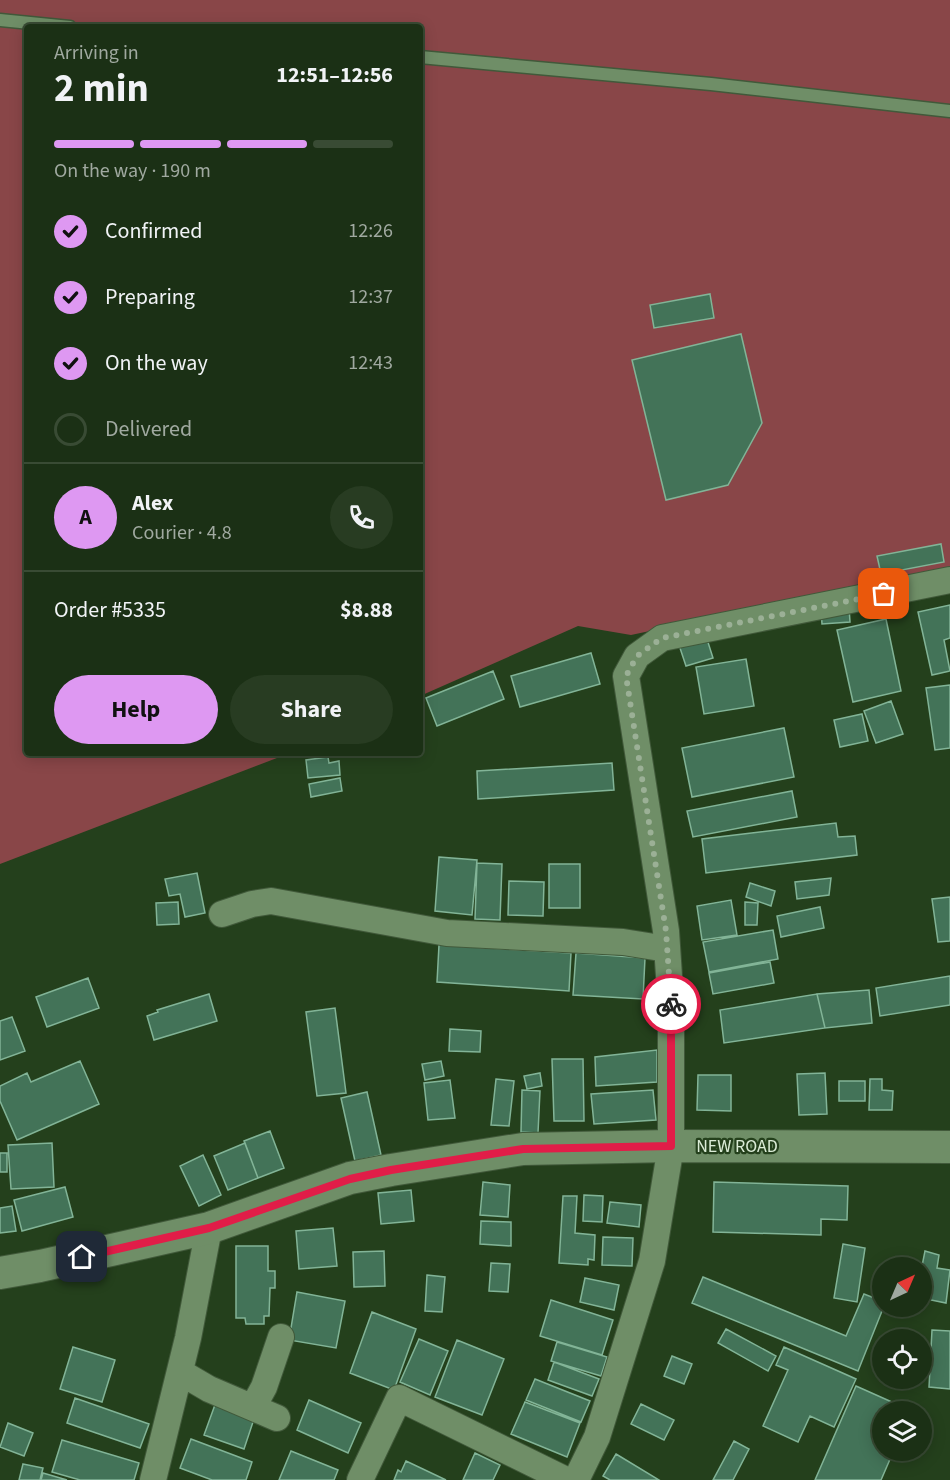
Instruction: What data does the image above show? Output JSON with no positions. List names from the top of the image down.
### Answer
{
  "streets": {
    "street": ["NEW ROAD"]
  },
  "north": "top right",
  "page": {
    "heading": ["2 min", "Arriving in", "12:51–12:56"],
    "panel": [
      "Alex",
      "Courier · 4.8",
      "Order #5335",
      "$8.88"
    ],
    "bar": "On the way · 190 m",
    "list": [
      ["Confirmed", "12:26"],
      ["Preparing", "12:37"],
      ["On the way", "12:43"],
      "Delivered"
    ],
    "round": "A",
    "buttons": ["Help", "Share"]
  }
}
